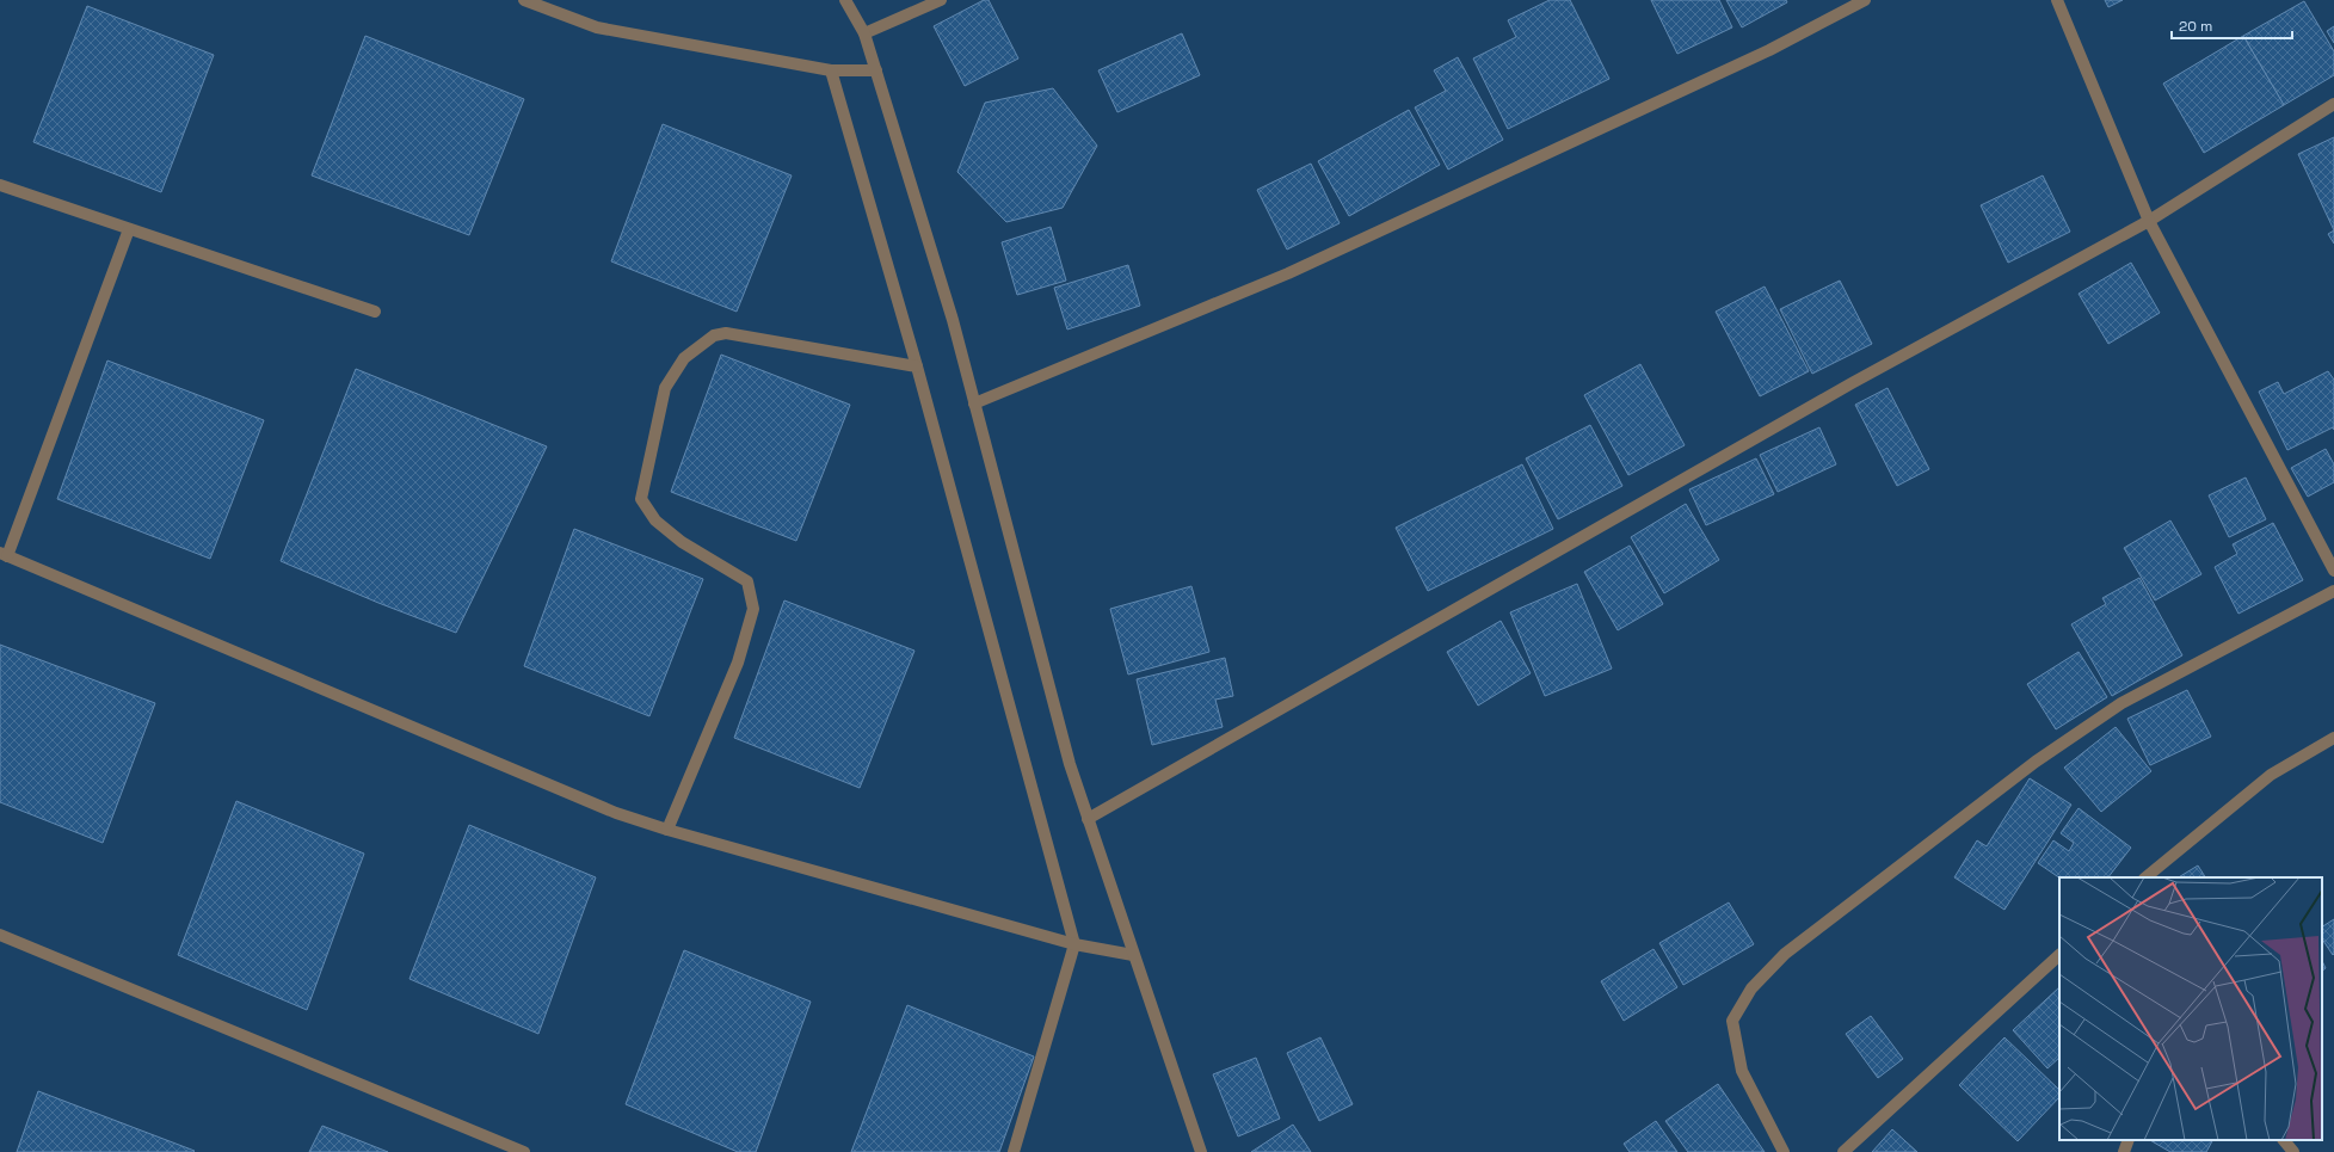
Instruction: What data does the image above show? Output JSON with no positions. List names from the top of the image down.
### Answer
{
  "scale_bar": "20 m"
}
